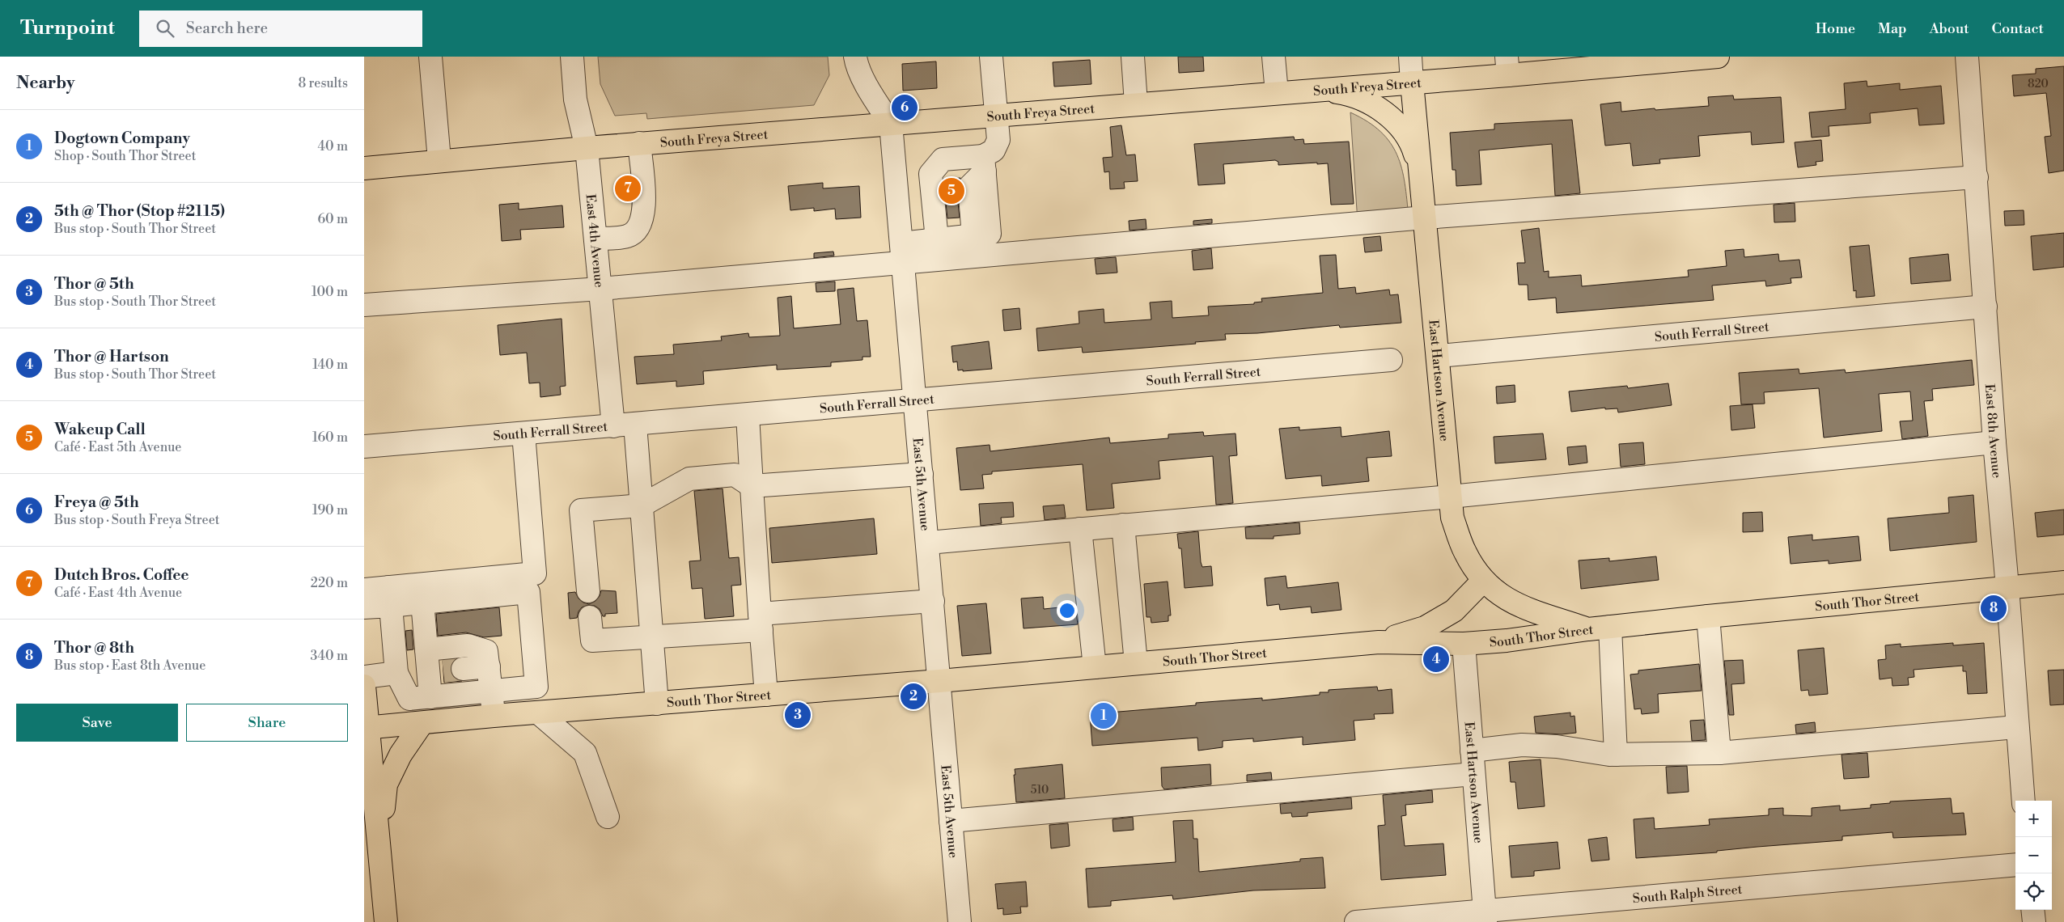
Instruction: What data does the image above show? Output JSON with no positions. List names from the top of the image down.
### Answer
{
  "streets": {
    "main road": ["South Freya Street", "East Hartson Avenue", "South Thor Street"],
    "street": [
      "East 4th Avenue",
      "South Ferrall Street",
      "East 8th Avenue",
      "East 5th Avenue",
      "South Ralph Street"
    ]
  },
  "crossings": [
    ["South Freya Street", "East 4th Avenue"],
    ["South Freya Street", "East Hartson Avenue"],
    ["South Freya Street", "East 5th Avenue"],
    ["East 4th Avenue", "South Ferrall Street"],
    ["South Ferrall Street", "East Hartson Avenue"],
    ["South Ferrall Street", "East 8th Avenue"],
    ["South Ferrall Street", "East 5th Avenue"],
    ["East Hartson Avenue", "South Thor Street"],
    ["East Hartson Avenue", "South Ralph Street"],
    ["East 8th Avenue", "South Thor Street"],
    ["East 5th Avenue", "South Thor Street"]
  ],
  "house_numbers": ["820", "510"],
  "page": {
    "header": "Turnpoint",
    "search": "Search here",
    "nav": [
      "Home",
      "Map",
      "About",
      "Contact"
    ],
    "heading": ["Nearby", "8 results"],
    "pins": [
      "6",
      "7",
      "5",
      "8",
      "4",
      "2",
      "3",
      "1"
    ],
    "list": [
      {
        "mark": "1",
        "name": "Dogtown Company",
        "note": "Shop · South Thor Street",
        "value": "40 m"
      },
      {
        "mark": "2",
        "name": "5th @ Thor (Stop #2115)",
        "note": "Bus stop · South Thor Street",
        "value": "60 m"
      },
      {
        "mark": "3",
        "name": "Thor @ 5th",
        "note": "Bus stop · South Thor Street",
        "value": "100 m"
      },
      {
        "mark": "4",
        "name": "Thor @ Hartson",
        "note": "Bus stop · South Thor Street",
        "value": "140 m"
      },
      {
        "mark": "5",
        "name": "Wakeup Call",
        "note": "Café · East 5th Avenue",
        "value": "160 m"
      },
      {
        "mark": "6",
        "name": "Freya @ 5th",
        "note": "Bus stop · South Freya Street",
        "value": "190 m"
      },
      {
        "mark": "7",
        "name": "Dutch Bros. Coffee",
        "note": "Café · East 4th Avenue",
        "value": "220 m"
      },
      {
        "mark": "8",
        "name": "Thor @ 8th",
        "note": "Bus stop · East 8th Avenue",
        "value": "340 m"
      }
    ],
    "buttons": ["Save", "Share"],
    "map_buttons": ["+", "−"]
  }
}
